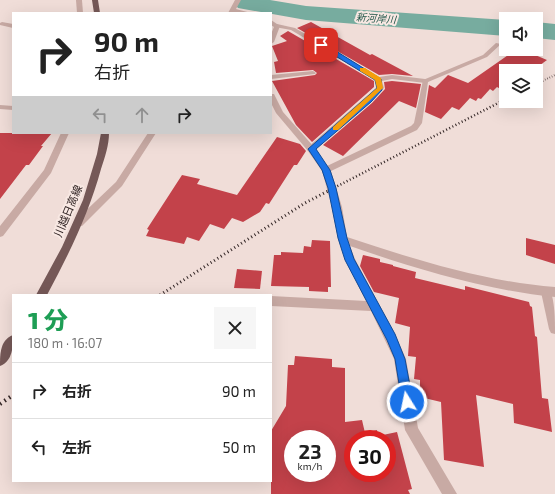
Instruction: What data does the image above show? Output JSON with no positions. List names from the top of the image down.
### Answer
{
  "streets": {
    "main road": ["川越日高線"]
  },
  "water": ["新河岸川"],
  "page": {
    "turn": ["90 m", "右折"],
    "heading": ["1 分", "180 m · 16:07"],
    "list": [
      {
        "name": "右折",
        "value": "90 m"
      },
      {
        "name": "左折",
        "value": "50 m"
      }
    ],
    "speed": "23 km/h",
    "limit": "30"
  }
}
